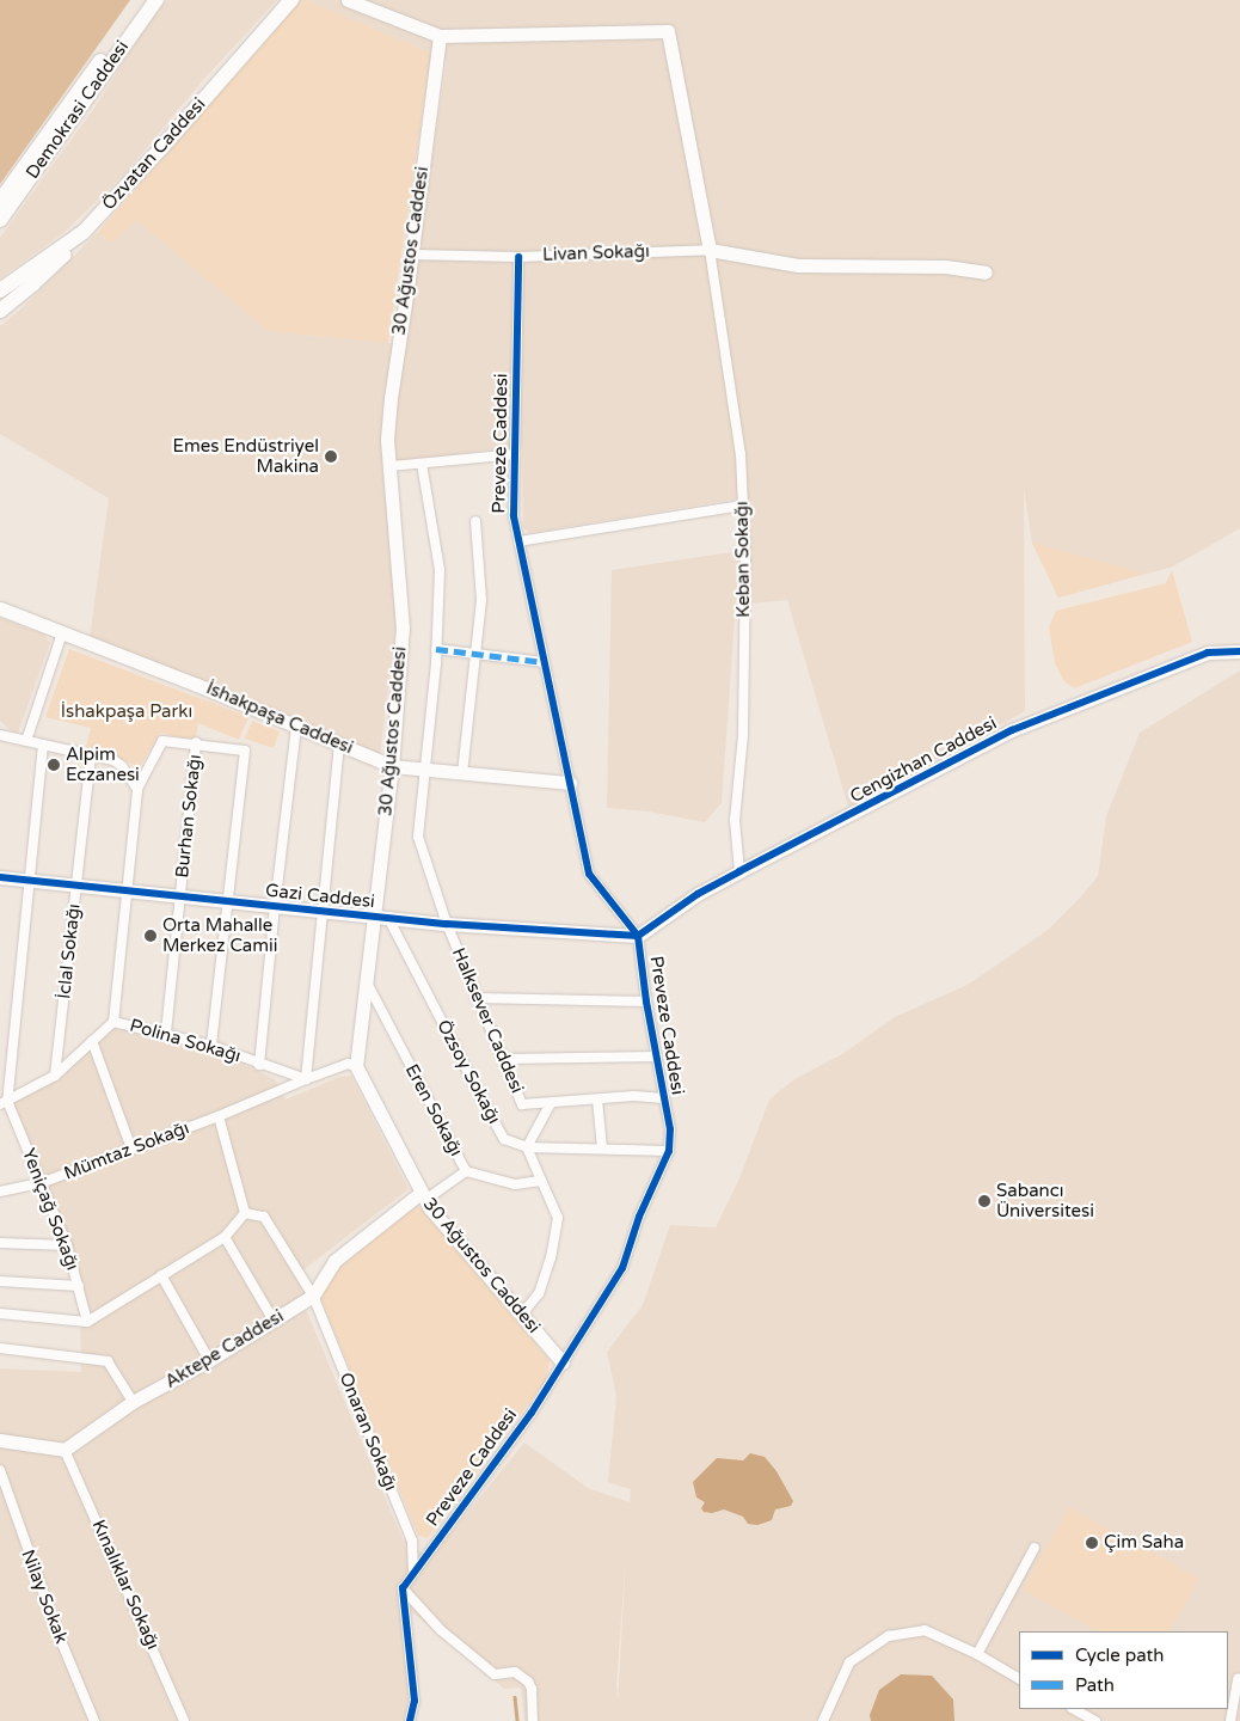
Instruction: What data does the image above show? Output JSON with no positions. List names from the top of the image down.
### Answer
{
  "streets": {
    "main road": ["Demokrasi Caddesi", "Özvatan Caddesi"],
    "street": [
      "30 Ağustos Caddesi",
      "Livan Sokağı",
      "Preveze Caddesi",
      "Keban Sokağı",
      "İshakpaşa Caddesi",
      "Cengizhan Caddesi",
      "Burhan Sokağı",
      "Gazi Caddesi",
      "İclal Sokağı",
      "Halksever Caddesi",
      "Polina Sokağı",
      "Özsoy Sokağı",
      "Eren Sokağı",
      "Mümtaz Sokağı",
      "Yeniçağ Sokağı",
      "Aktepe Caddesi",
      "Onaran Sokağı",
      "Kınalıklar Sokağı",
      "Nilay Sokak"
    ]
  },
  "crossings": [
    ["30 Ağustos Caddesi", "Livan Sokağı"],
    ["30 Ağustos Caddesi", "Preveze Caddesi"],
    ["30 Ağustos Caddesi", "İshakpaşa Caddesi"],
    ["30 Ağustos Caddesi", "Gazi Caddesi"],
    ["30 Ağustos Caddesi", "Eren Sokağı"],
    ["30 Ağustos Caddesi", "Aktepe Caddesi"],
    ["Livan Sokağı", "Preveze Caddesi"],
    ["Livan Sokağı", "Keban Sokağı"],
    ["Preveze Caddesi", "İshakpaşa Caddesi"],
    ["Preveze Caddesi", "Cengizhan Caddesi"],
    ["Preveze Caddesi", "Gazi Caddesi"],
    ["Preveze Caddesi", "Halksever Caddesi"],
    ["Preveze Caddesi", "Onaran Sokağı"],
    ["Keban Sokağı", "Cengizhan Caddesi"],
    ["İshakpaşa Caddesi", "Halksever Caddesi"],
    ["Cengizhan Caddesi", "Gazi Caddesi"],
    ["Burhan Sokağı", "Gazi Caddesi"],
    ["Burhan Sokağı", "Polina Sokağı"],
    ["Gazi Caddesi", "İclal Sokağı"],
    ["Gazi Caddesi", "Halksever Caddesi"],
    ["Gazi Caddesi", "Özsoy Sokağı"],
    ["İclal Sokağı", "Polina Sokağı"],
    ["Polina Sokağı", "Mümtaz Sokağı"],
    ["Polina Sokağı", "Yeniçağ Sokağı"],
    ["Mümtaz Sokağı", "Yeniçağ Sokağı"],
    ["Aktepe Caddesi", "Onaran Sokağı"],
    ["Aktepe Caddesi", "Kınalıklar Sokağı"]
  ],
  "parks": ["İshakpaşa Parkı"],
  "places": [
    "Emes Endüstriyel Makina",
    "Alpim Eczanesi",
    "Orta Mahalle Merkez Camii",
    "Sabancı Üniversitesi",
    "Çim Saha"
  ],
  "legend": ["Cycle path", "Path"]
}
